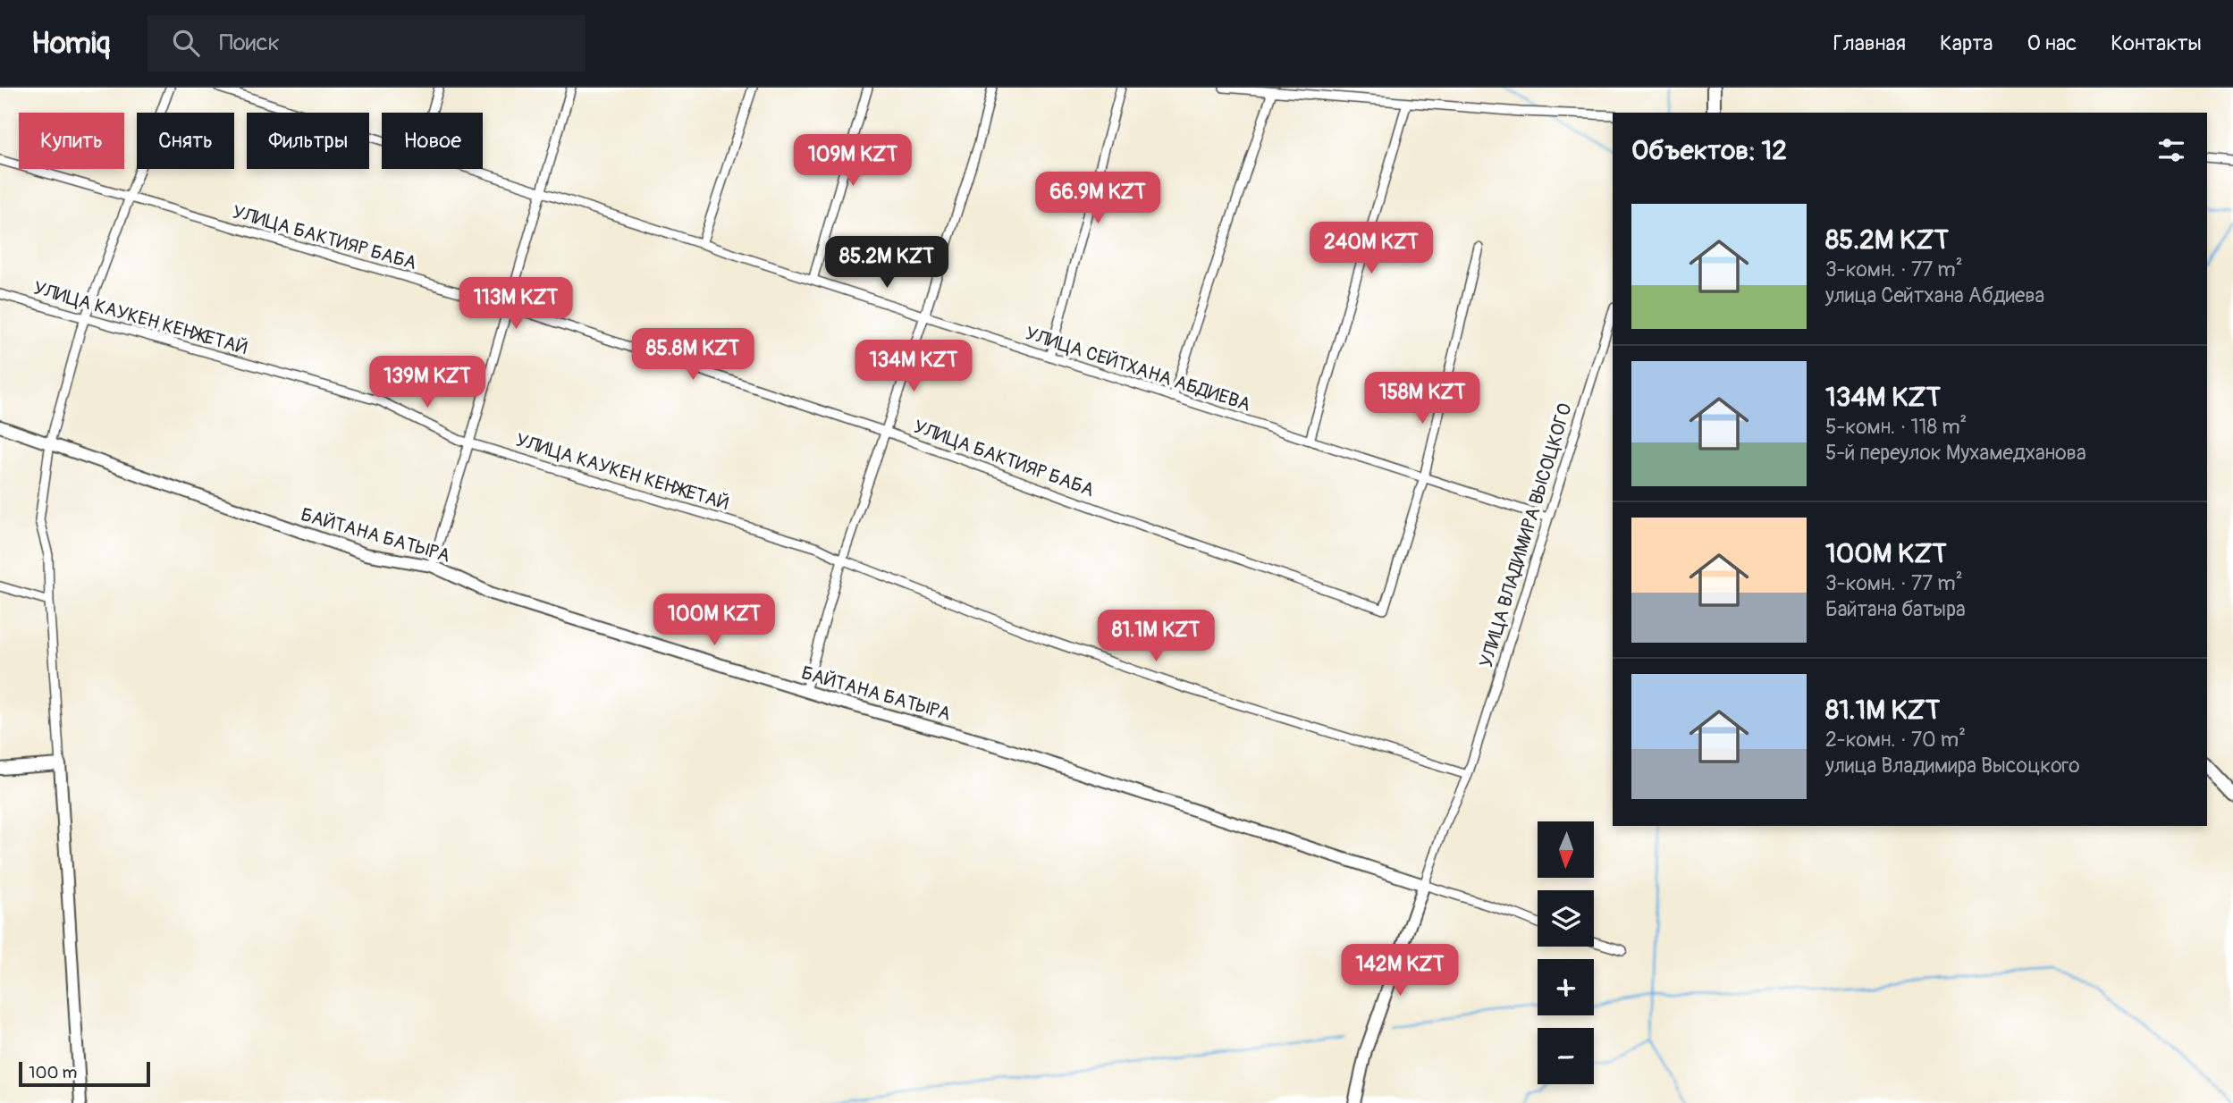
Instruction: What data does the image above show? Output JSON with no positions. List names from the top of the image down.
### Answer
{
  "streets": {
    "street": [
      "УЛИЦА БАКТИЯР БАБА",
      "УЛИЦА КАУКЕН КЕНЖЕТАЙ",
      "УЛИЦА СЕЙТХАНА АБДИЕВА",
      "БАЙТАНА БАТЫРА",
      "УЛИЦА ВЛАДИМИРА ВЫСОЦКОГО"
    ]
  },
  "crossings": [
    ["УЛИЦА БАКТИЯР БАБА", "УЛИЦА СЕЙТХАНА АБДИЕВА"],
    ["УЛИЦА СЕЙТХАНА АБДИЕВА", "УЛИЦА ВЛАДИМИРА ВЫСОЦКОГО"],
    ["БАЙТАНА БАТЫРА", "УЛИЦА ВЛАДИМИРА ВЫСОЦКОГО"]
  ],
  "scale_bar": "100 m",
  "north": "bottom",
  "page": {
    "header": "Homiq",
    "search": "Поиск",
    "nav": [
      "Главная",
      "Карта",
      "О нас",
      "Контакты"
    ],
    "chip": [
      "Купить",
      "Снять",
      "Фильтры",
      "Новое"
    ],
    "heading": "Объектов: 12",
    "price": [
      "109M KZT",
      "66.9M KZT",
      "240M KZT",
      "85.2M KZT",
      "113M KZT",
      "85.8M KZT",
      "134M KZT",
      "139M KZT",
      "158M KZT",
      "100M KZT",
      "81.1M KZT",
      "142M KZT"
    ],
    "list": [
      {
        "name": "85.2M KZT",
        "note": "3-комн. · 77 m² · улица Сейтхана Абдиева"
      },
      {
        "name": "134M KZT",
        "note": "5-комн. · 118 m² · 5-й переулок Мухамедханова"
      },
      {
        "name": "100M KZT",
        "note": "3-комн. · 77 m² · Байтана батыра"
      },
      {
        "name": "81.1M KZT",
        "note": "2-комн. · 70 m² · улица Владимира Высоцкого"
      }
    ],
    "map_buttons": ["+", "−"],
    "scale": "100 m"
  }
}
